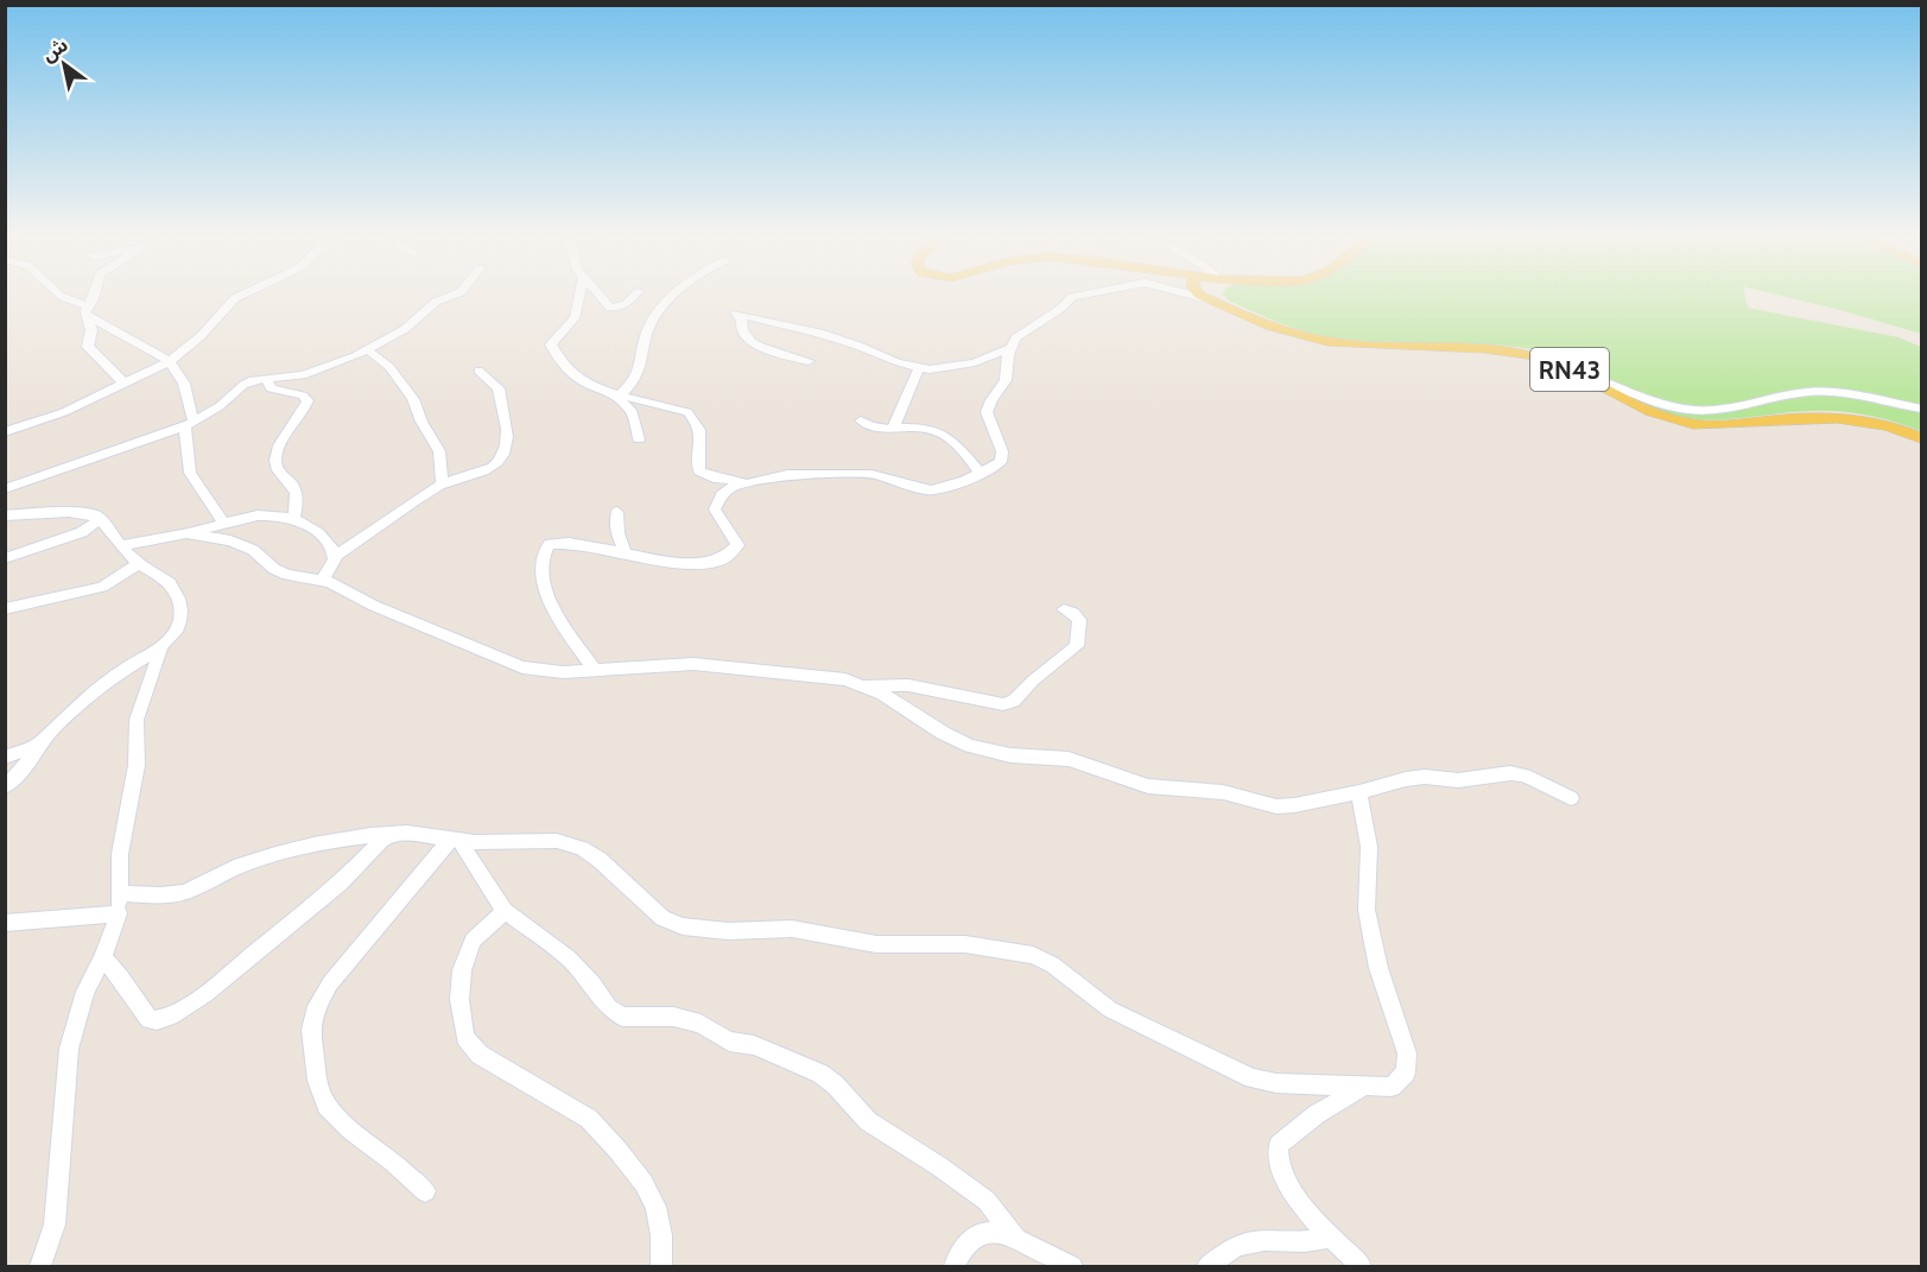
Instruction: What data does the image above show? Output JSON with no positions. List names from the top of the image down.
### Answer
{
  "streets": {
    "main road": ["RN43"]
  },
  "north": "top left"
}
